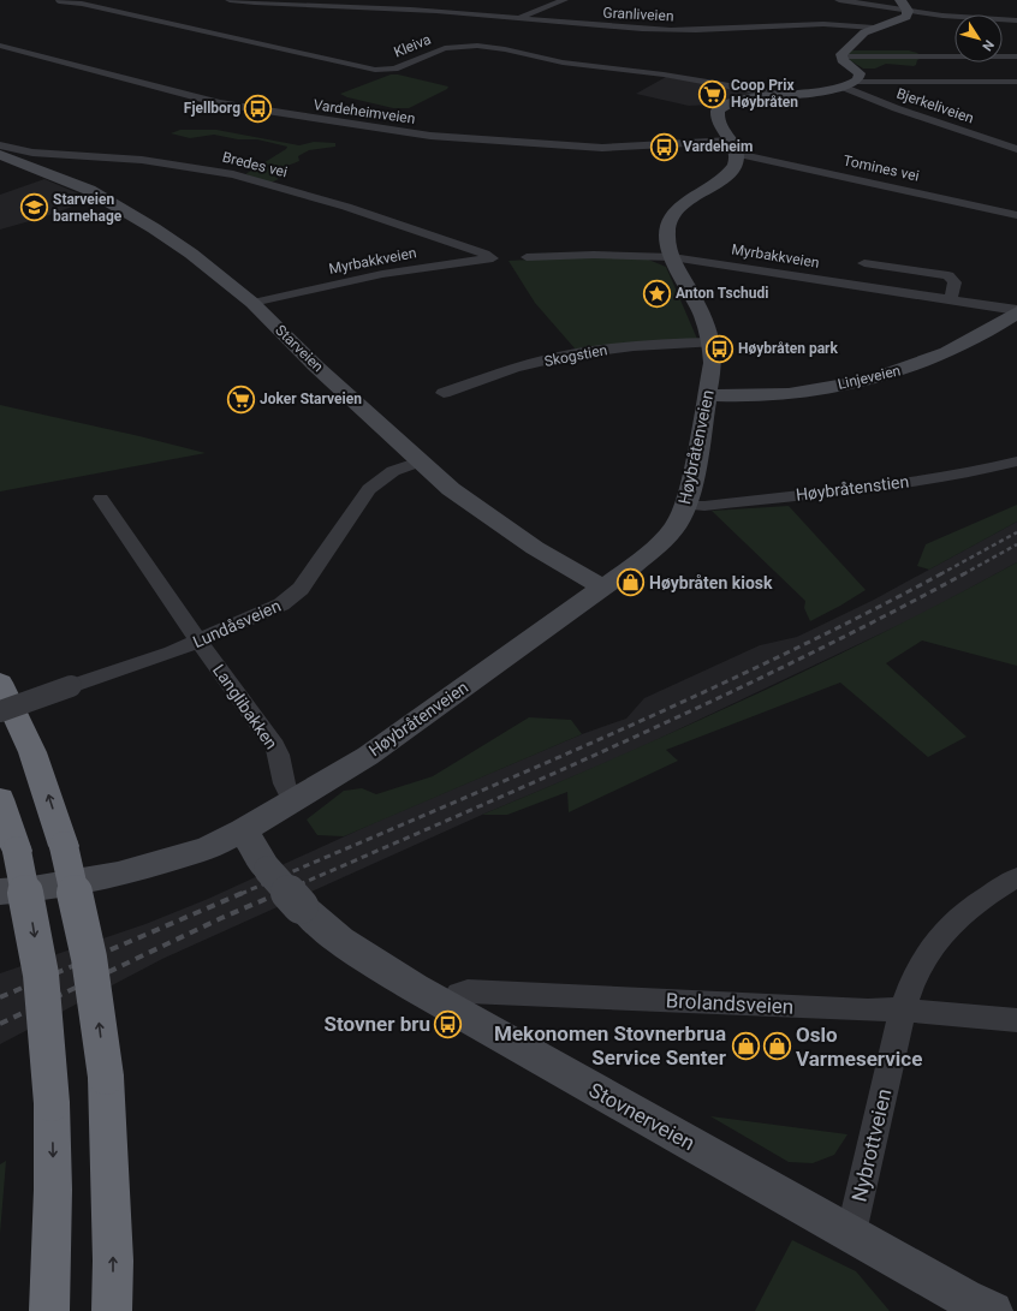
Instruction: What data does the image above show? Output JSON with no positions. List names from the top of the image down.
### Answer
{
  "streets": {
    "street": [
      "Granliveien",
      "Kleiva",
      "Bjerkeliveien",
      "Vardeheimveien",
      "Bredes vei",
      "Tomines vei",
      "Myrbakkveien",
      "Starveien",
      "Skogstien",
      "Linjeveien",
      "Høybråtenveien",
      "Høybråtenstien",
      "Lundåsveien",
      "Langlibakken",
      "Brolandsveien",
      "Stovnerveien",
      "Nybrottveien"
    ]
  },
  "crossings": [
    ["Vardeheimveien", "Tomines vei"],
    ["Vardeheimveien", "Høybråtenveien"],
    ["Bredes vei", "Myrbakkveien"],
    ["Tomines vei", "Høybråtenveien"],
    ["Myrbakkveien", "Starveien"],
    ["Myrbakkveien", "Linjeveien"],
    ["Myrbakkveien", "Høybråtenveien"],
    ["Starveien", "Høybråtenveien"],
    ["Starveien", "Lundåsveien"],
    ["Skogstien", "Høybråtenveien"],
    ["Linjeveien", "Høybråtenveien"],
    ["Høybråtenveien", "Høybråtenstien"],
    ["Høybråtenveien", "Langlibakken"],
    ["Høybråtenveien", "Stovnerveien"],
    ["Lundåsveien", "Langlibakken"],
    ["Brolandsveien", "Stovnerveien"],
    ["Brolandsveien", "Nybrottveien"],
    ["Stovnerveien", "Nybrottveien"]
  ],
  "places": {
    "supermarket": ["Coop Prix Høybråten", "Joker Starveien"],
    "bus stop": [
      "Fjellborg",
      "Vardeheim",
      "Høybråten park",
      "Stovner bru"
    ],
    "school or university": ["Starveien barnehage"],
    "place": ["Anton Tschudi"],
    "shop": ["Høybråten kiosk", "Mekonomen Stovnerbrua Service Senter", "Oslo Varmeservice"]
  },
  "north": "bottom right"
}
